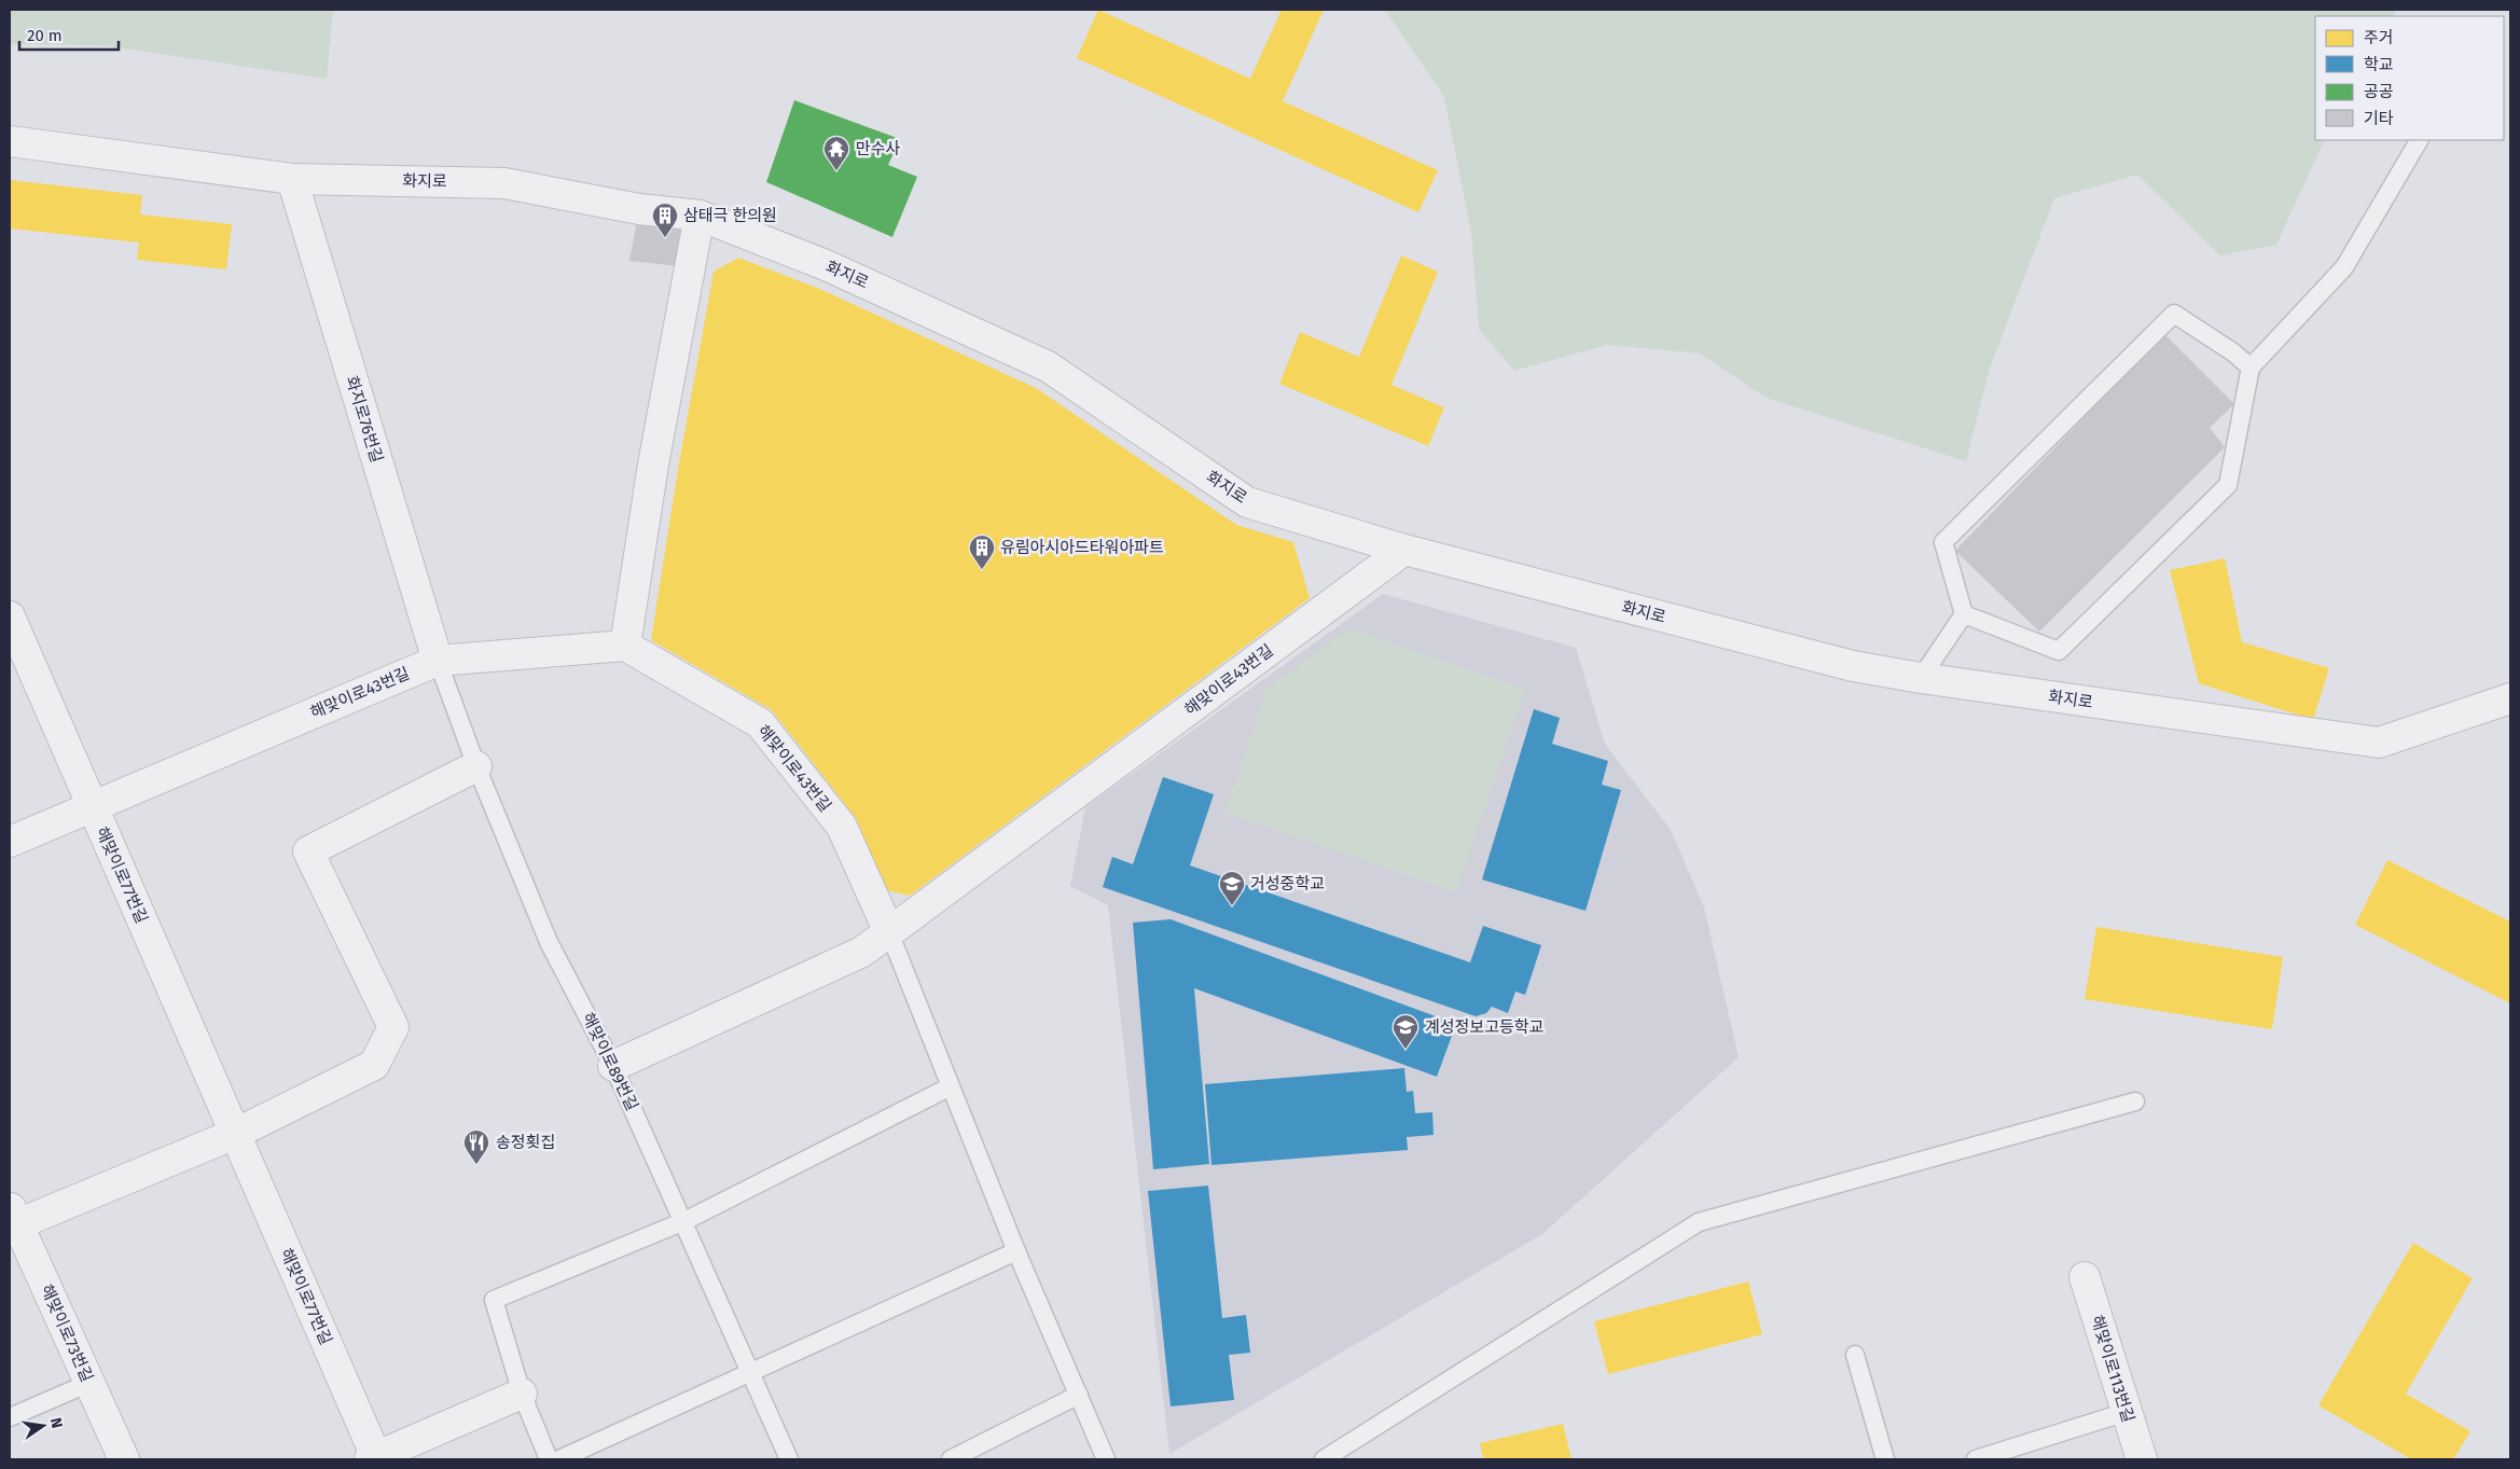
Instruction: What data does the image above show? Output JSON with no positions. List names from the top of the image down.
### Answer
{
  "streets": {
    "street": [
      "화지로",
      "화지로76번길",
      "해맞이로43번길",
      "해맞이로77번길",
      "해맞이로73번길",
      "해맞이로113번길"
    ],
    "lane": ["해맞이로89번길"]
  },
  "crossings": [
    ["화지로", "화지로76번길"],
    ["화지로", "해맞이로43번길"],
    ["화지로76번길", "해맞이로43번길"],
    ["화지로76번길", "해맞이로89번길"],
    ["해맞이로43번길", "해맞이로77번길"],
    ["해맞이로43번길", "해맞이로89번길"]
  ],
  "places": {
    "temple": ["만수사"],
    "building": ["삼태극 한의원", "유림아시아드타워아파트"],
    "school or university": ["거성중학교", "계성정보고등학교"],
    "restaurant": ["송정횟집"]
  },
  "legend": [
    "주거",
    "학교",
    "공공",
    "기타"
  ],
  "scale_bar": "20 m",
  "north": "right"
}
